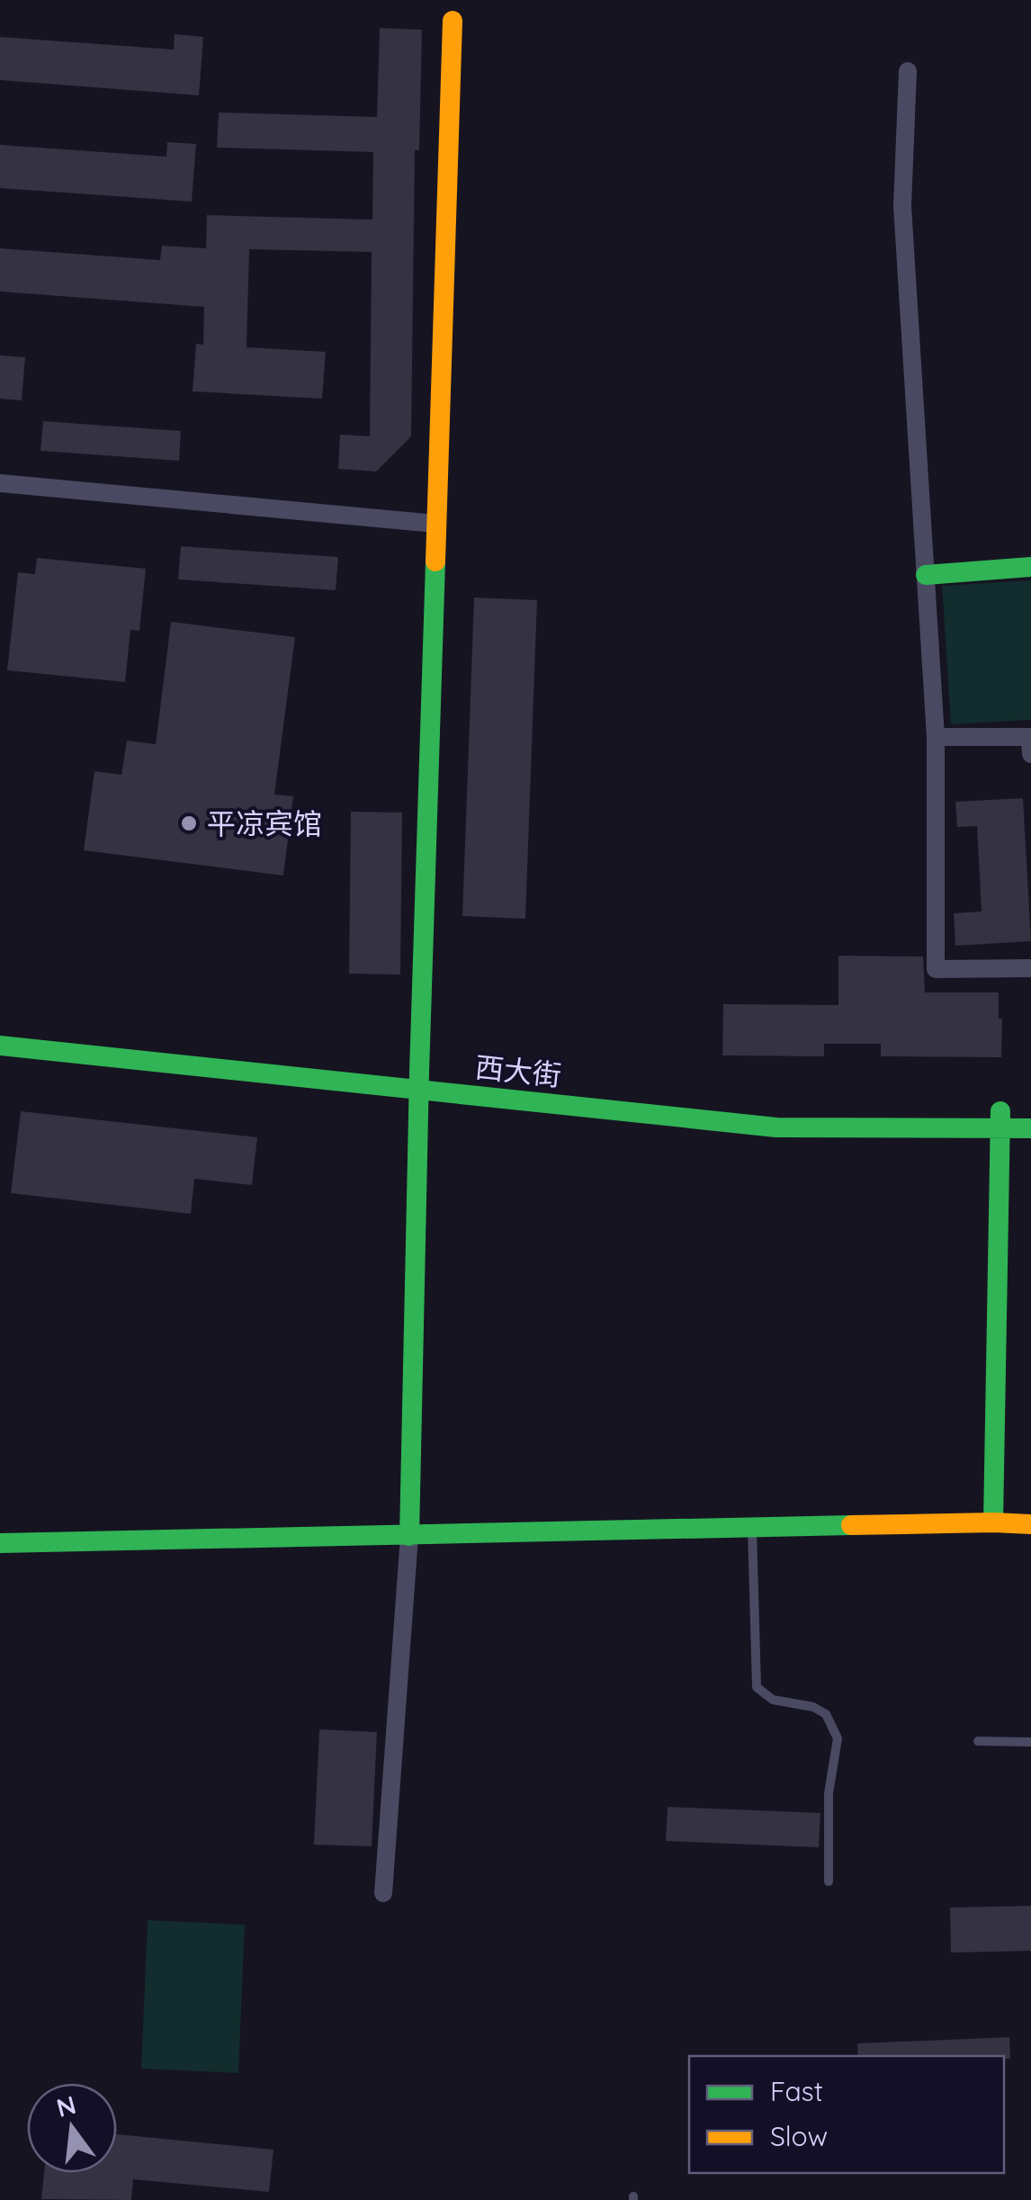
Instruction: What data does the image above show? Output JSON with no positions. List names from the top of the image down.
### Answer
{
  "streets": {
    "street": ["西大街"]
  },
  "places": ["平凉宾馆"],
  "legend": ["Fast", "Slow"],
  "north": "top"
}
